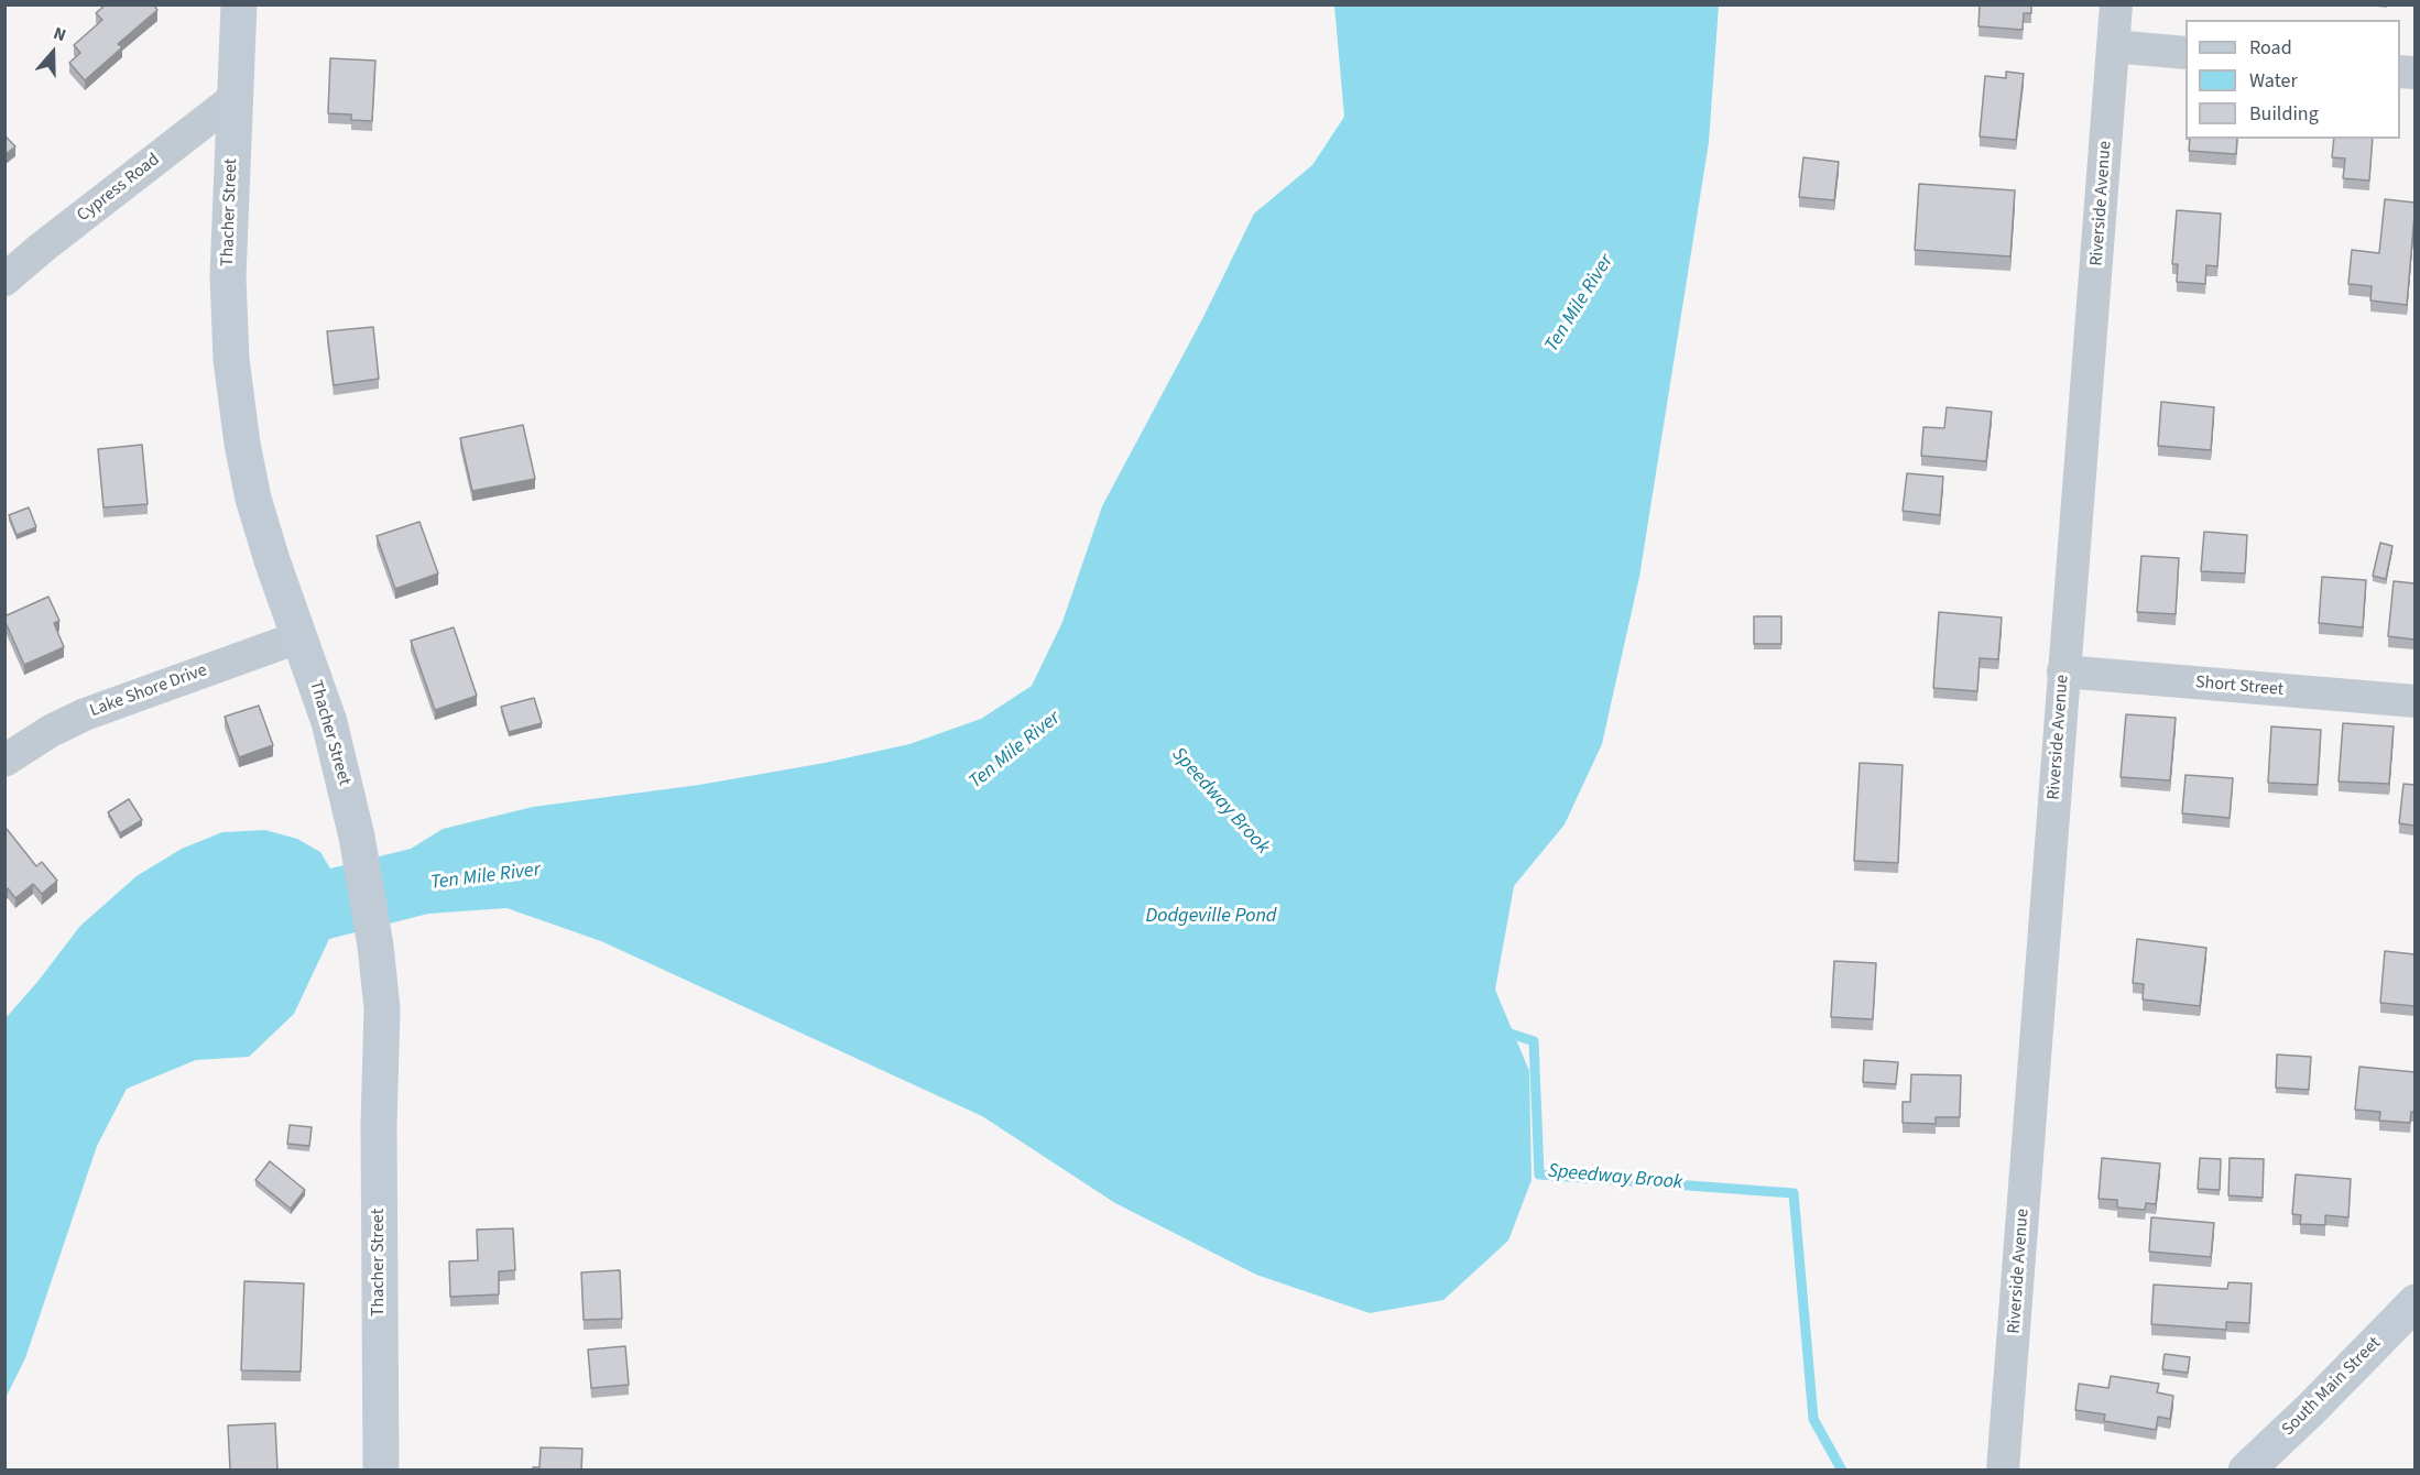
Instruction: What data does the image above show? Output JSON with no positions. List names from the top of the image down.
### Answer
{
  "streets": {
    "main road": ["Thacher Street", "South Main Street"],
    "street": [
      "Cypress Road",
      "Riverside Avenue",
      "Short Street",
      "Lake Shore Drive"
    ]
  },
  "crossings": [
    ["Cypress Road", "Thacher Street"],
    ["Riverside Avenue", "Short Street"],
    ["Thacher Street", "Lake Shore Drive"]
  ],
  "water": ["Ten Mile River", "Speedway Brook", "Dodgeville Pond"],
  "legend": ["Road", "Water", "Building"],
  "north": "top"
}
